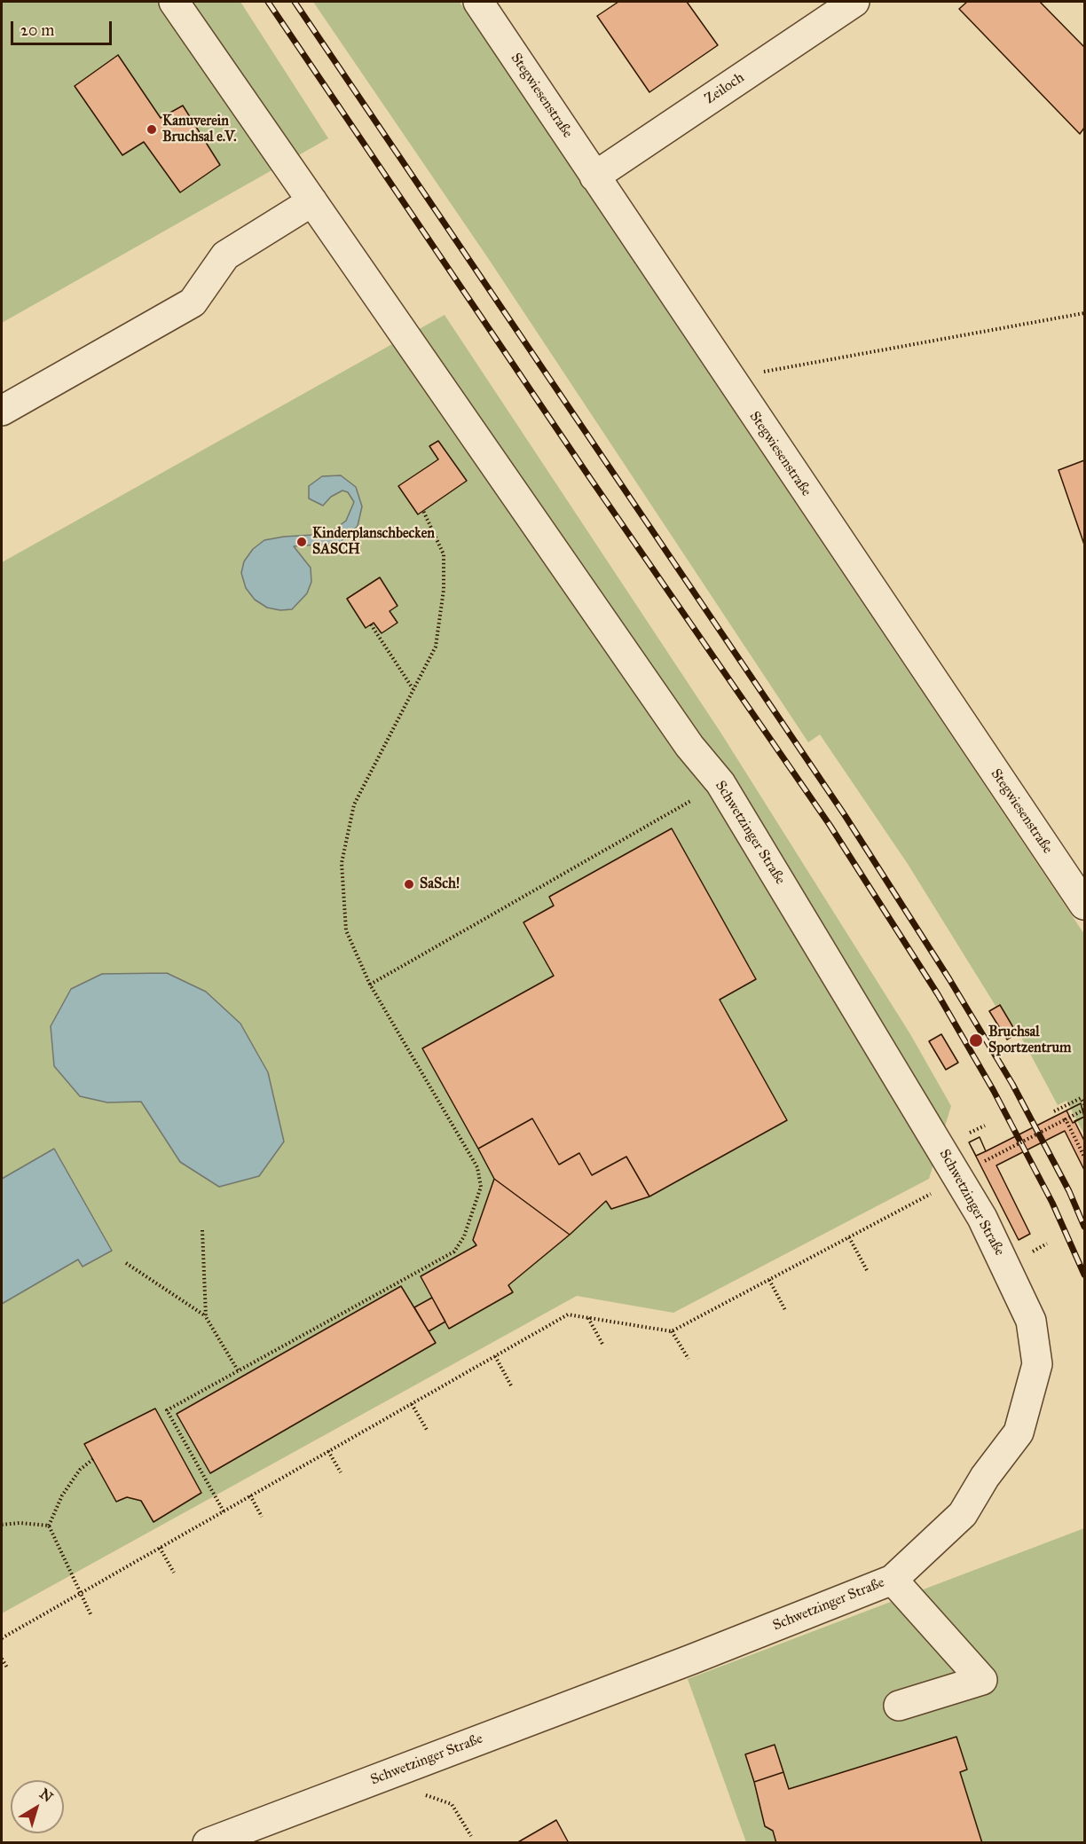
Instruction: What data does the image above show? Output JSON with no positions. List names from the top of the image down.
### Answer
{
  "streets": {
    "street": ["Zeiloch", "Stegwiesenstraße", "Schwetzinger Straße"]
  },
  "crossings": [
    ["Zeiloch", "Stegwiesenstraße"]
  ],
  "places": [
    "Kanuverein Bruchsal e.V.",
    "Kinderplanschbecken SASCH",
    "SaSch!",
    "Bruchsal Sportzentrum"
  ],
  "scale_bar": "20 m",
  "north": "top right"
}
